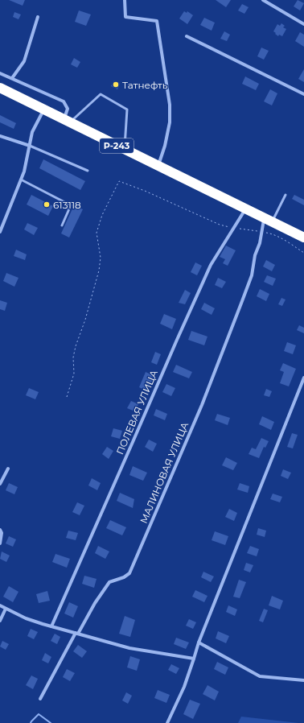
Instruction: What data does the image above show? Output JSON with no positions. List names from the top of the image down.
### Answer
{
  "streets": {
    "highway": ["Р-243"],
    "street": ["ПОЛЕВАЯ УЛИЦА", "МАЛИНОВАЯ УЛИЦА"]
  },
  "crossings": [
    ["Р-243", "ПОЛЕВАЯ УЛИЦА"],
    ["Р-243", "МАЛИНОВАЯ УЛИЦА"]
  ],
  "places": ["Татнефть", "613118"]
}
